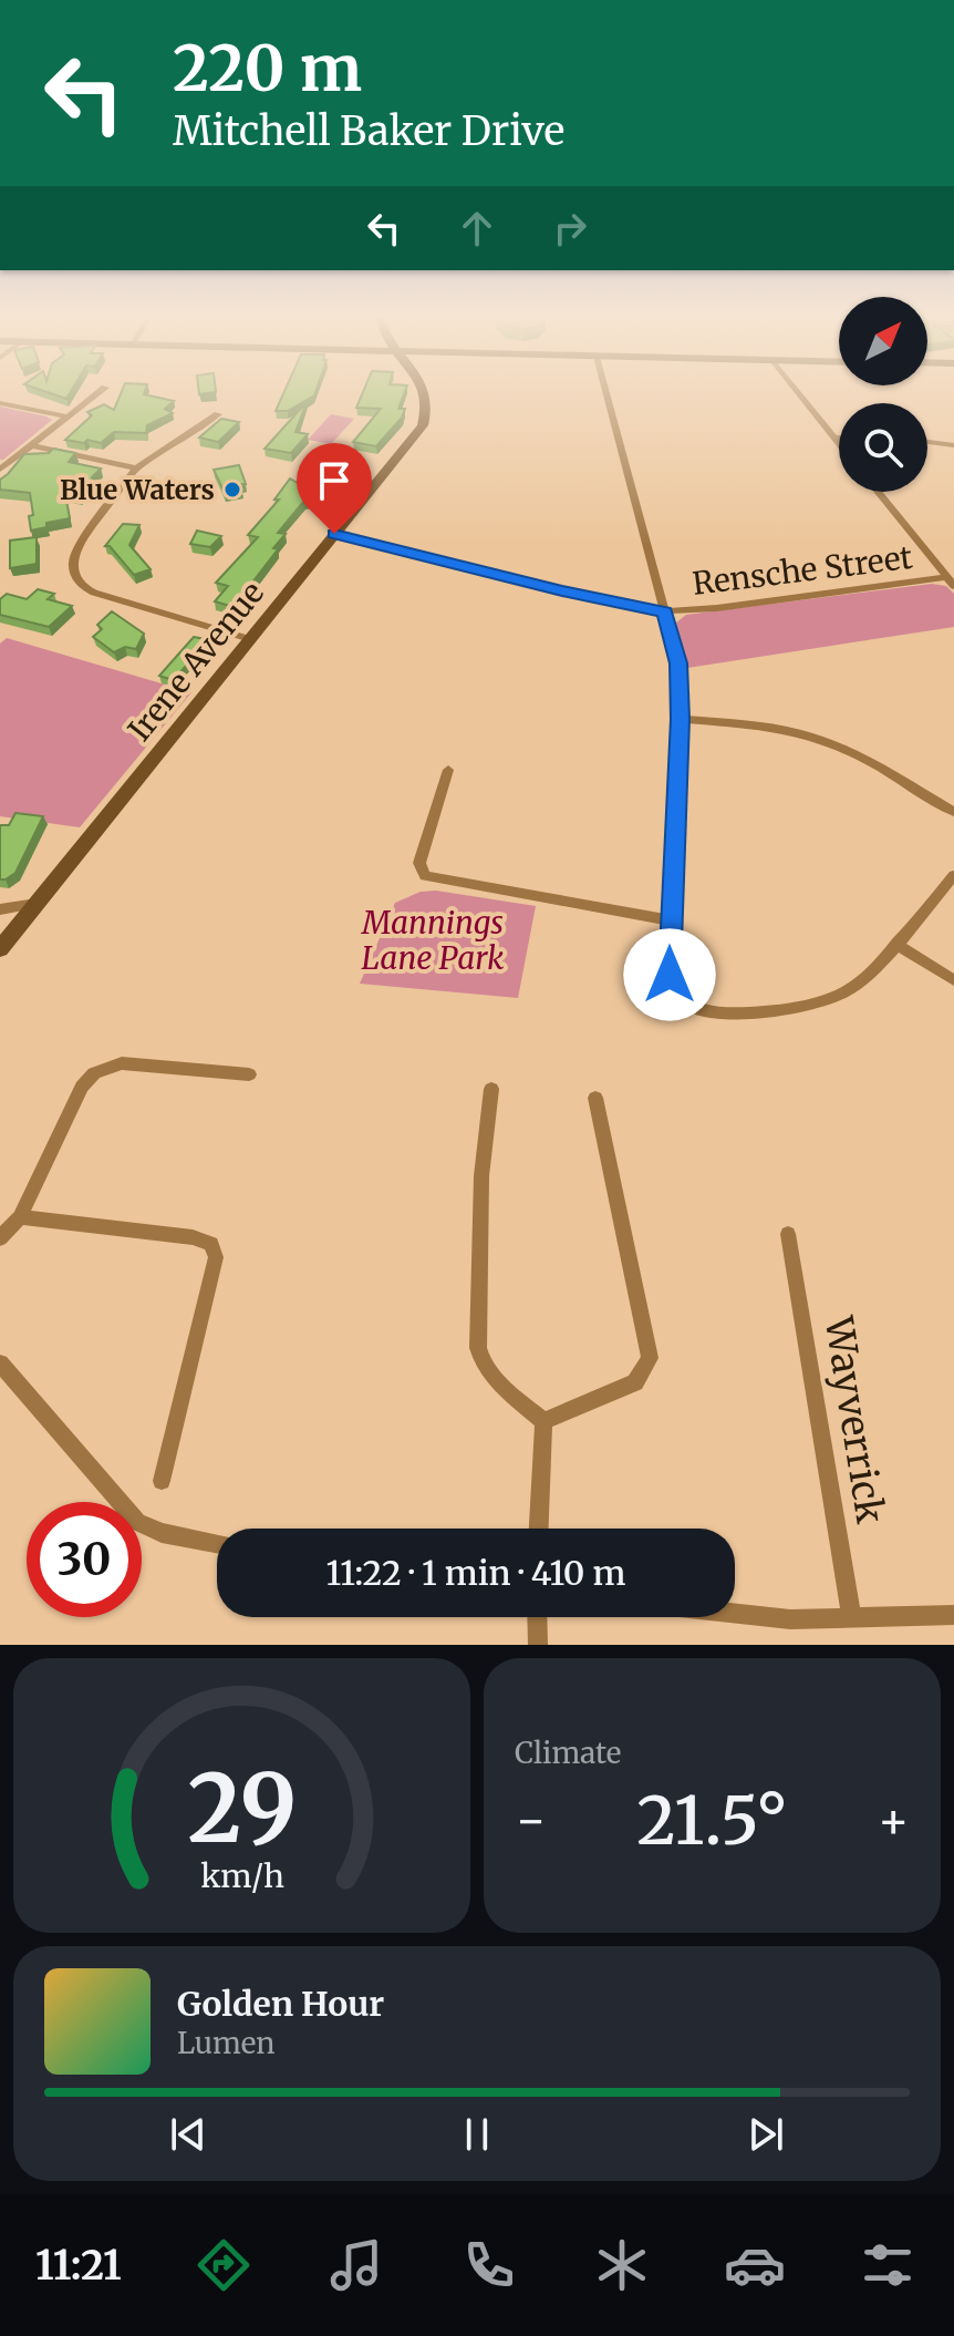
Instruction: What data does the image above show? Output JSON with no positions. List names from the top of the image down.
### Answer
{
  "streets": {
    "street": ["Rensche Street", "Irene Avenue", "Wayverrick"]
  },
  "crossings": [
    ["Rensche Street", "Irene Avenue"]
  ],
  "parks": ["Mannings Lane Park"],
  "places": ["Blue Waters"],
  "north": "top right",
  "page": {
    "turn": ["220 m", "Mitchell Baker Drive"],
    "limit": "30",
    "trip": "11:22 · 1 min · 410 m",
    "tile": "Climate",
    "heat": ["−", "21.5°", "+"],
    "song": ["Golden Hour", "Lumen"],
    "tabs": "11:21",
    "gauge": ["29", "km/h"]
  }
}
